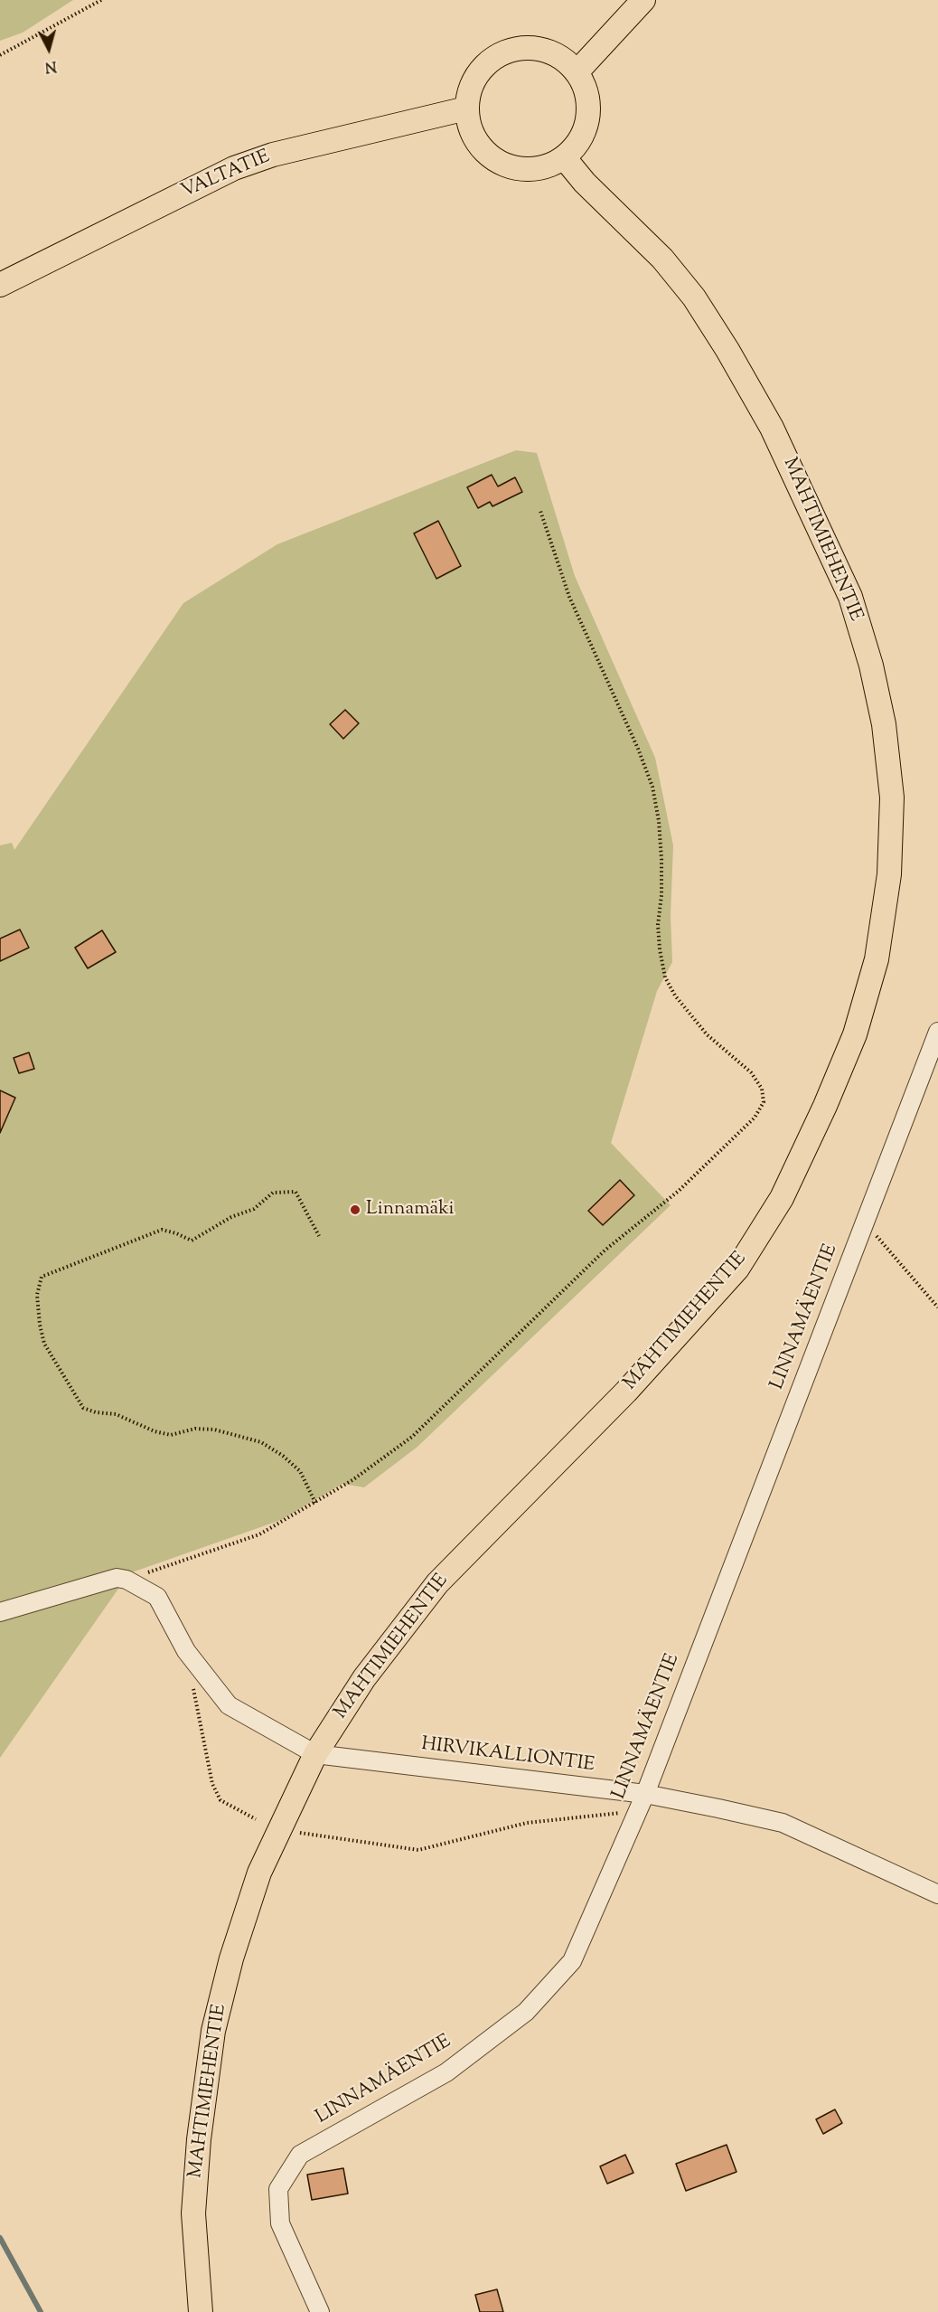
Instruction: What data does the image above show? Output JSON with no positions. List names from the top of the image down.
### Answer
{
  "streets": {
    "main road": ["VALTATIE", "MAHTIMIEHENTIE"],
    "street": ["LINNAMÄENTIE", "HIRVIKALLIONTIE"]
  },
  "crossings": [
    ["VALTATIE", "MAHTIMIEHENTIE"],
    ["MAHTIMIEHENTIE", "HIRVIKALLIONTIE"],
    ["LINNAMÄENTIE", "HIRVIKALLIONTIE"]
  ],
  "places": ["Linnamäki"],
  "north": "bottom"
}
